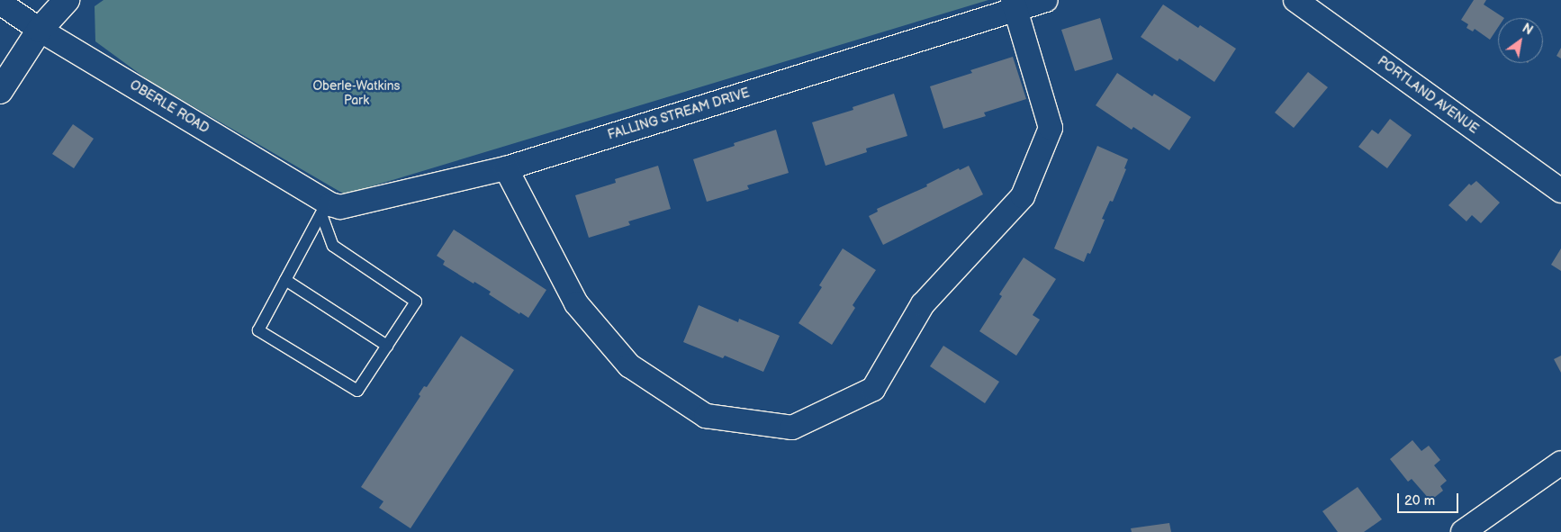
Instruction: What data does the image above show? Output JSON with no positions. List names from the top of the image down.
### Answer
{
  "streets": {
    "street": ["PORTLAND AVENUE", "OBERLE ROAD", "FALLING STREAM DRIVE"]
  },
  "crossings": [
    ["OBERLE ROAD", "FALLING STREAM DRIVE"]
  ],
  "parks": ["Oberle-Watkins Park"],
  "scale_bar": "20 m",
  "north": "top right"
}
